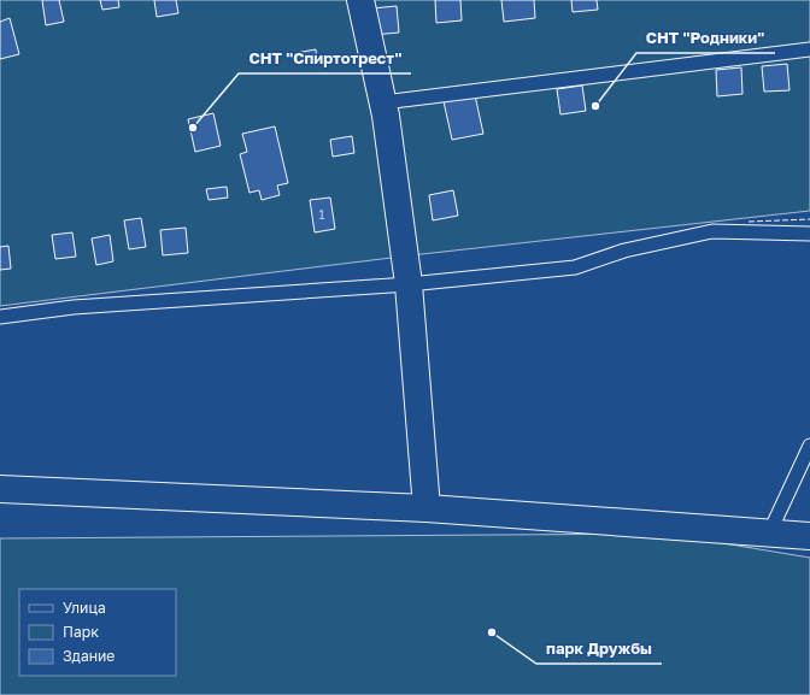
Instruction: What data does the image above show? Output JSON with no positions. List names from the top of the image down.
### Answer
{
  "places": ["СНТ \"Родники\"", "СНТ \"Спиртотрест\"", "парк Дружбы"],
  "house_numbers": ["1"],
  "legend": ["Улица", "Парк", "Здание"]
}
